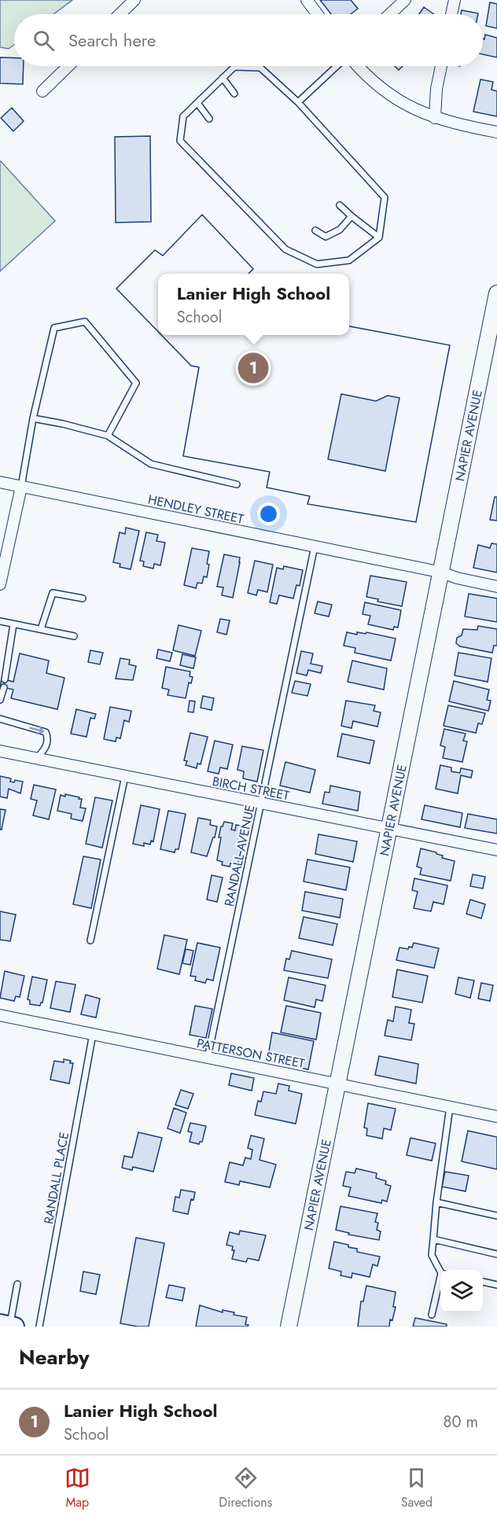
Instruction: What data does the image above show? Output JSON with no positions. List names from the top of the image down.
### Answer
{
  "streets": {
    "street": [
      "NAPIER AVENUE",
      "HENDLEY STREET",
      "BIRCH STREET",
      "PATTERSON STREET"
    ],
    "lane": ["RANDALL AVENUE", "RANDALL PLACE"]
  },
  "crossings": [
    ["NAPIER AVENUE", "HENDLEY STREET"],
    ["NAPIER AVENUE", "BIRCH STREET"],
    ["NAPIER AVENUE", "PATTERSON STREET"],
    ["HENDLEY STREET", "RANDALL AVENUE"],
    ["BIRCH STREET", "RANDALL AVENUE"],
    ["RANDALL AVENUE", "PATTERSON STREET"],
    ["PATTERSON STREET", "RANDALL PLACE"]
  ],
  "page": {
    "search": "Search here",
    "popup": ["Lanier High School", "School"],
    "pins": "1",
    "heading": "Nearby",
    "list": [
      {
        "mark": "1",
        "name": "Lanier High School",
        "note": "School",
        "value": "80 m"
      }
    ],
    "nav": ["Map", "Directions", "Saved"]
  }
}
